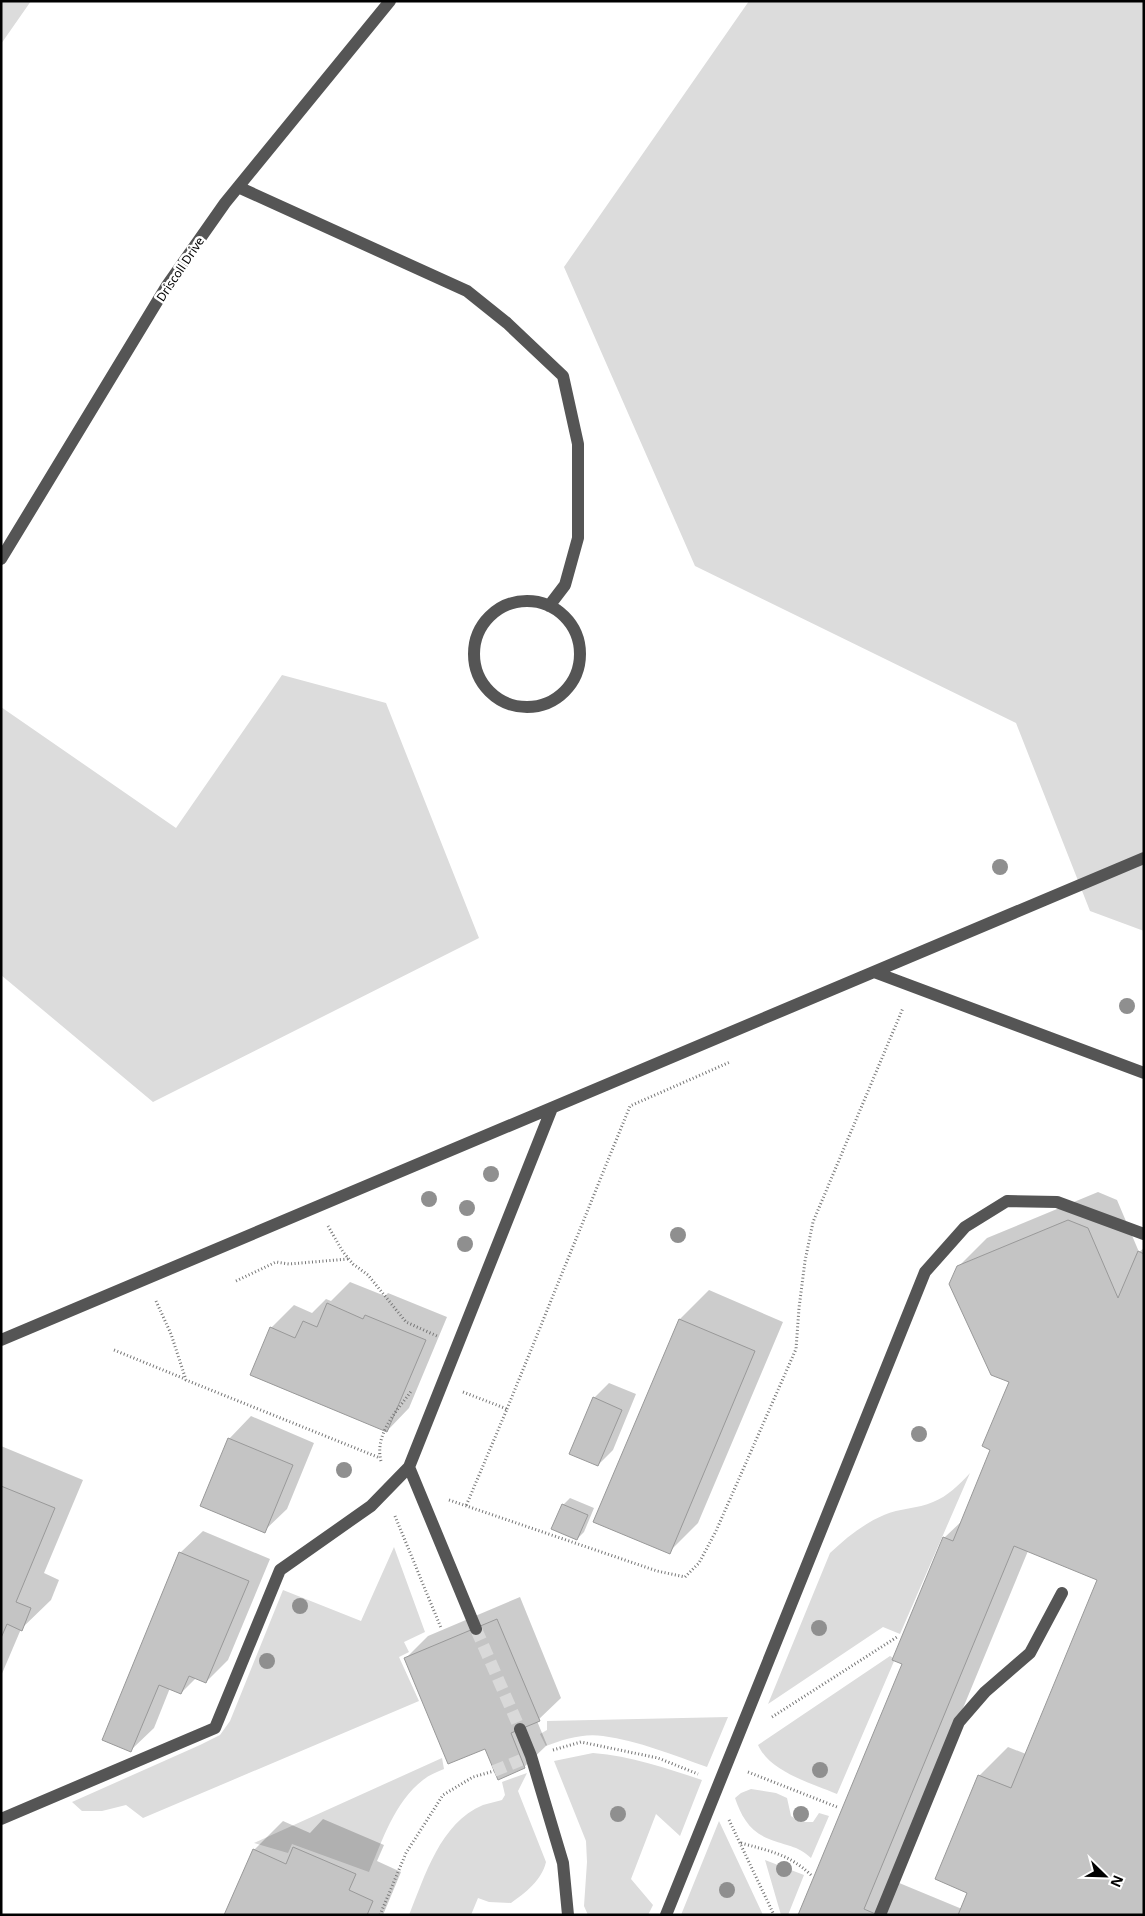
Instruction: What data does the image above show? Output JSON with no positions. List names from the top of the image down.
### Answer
{
  "streets": {
    "street": ["Driscoll Drive"]
  },
  "north": "bottom right"
}
